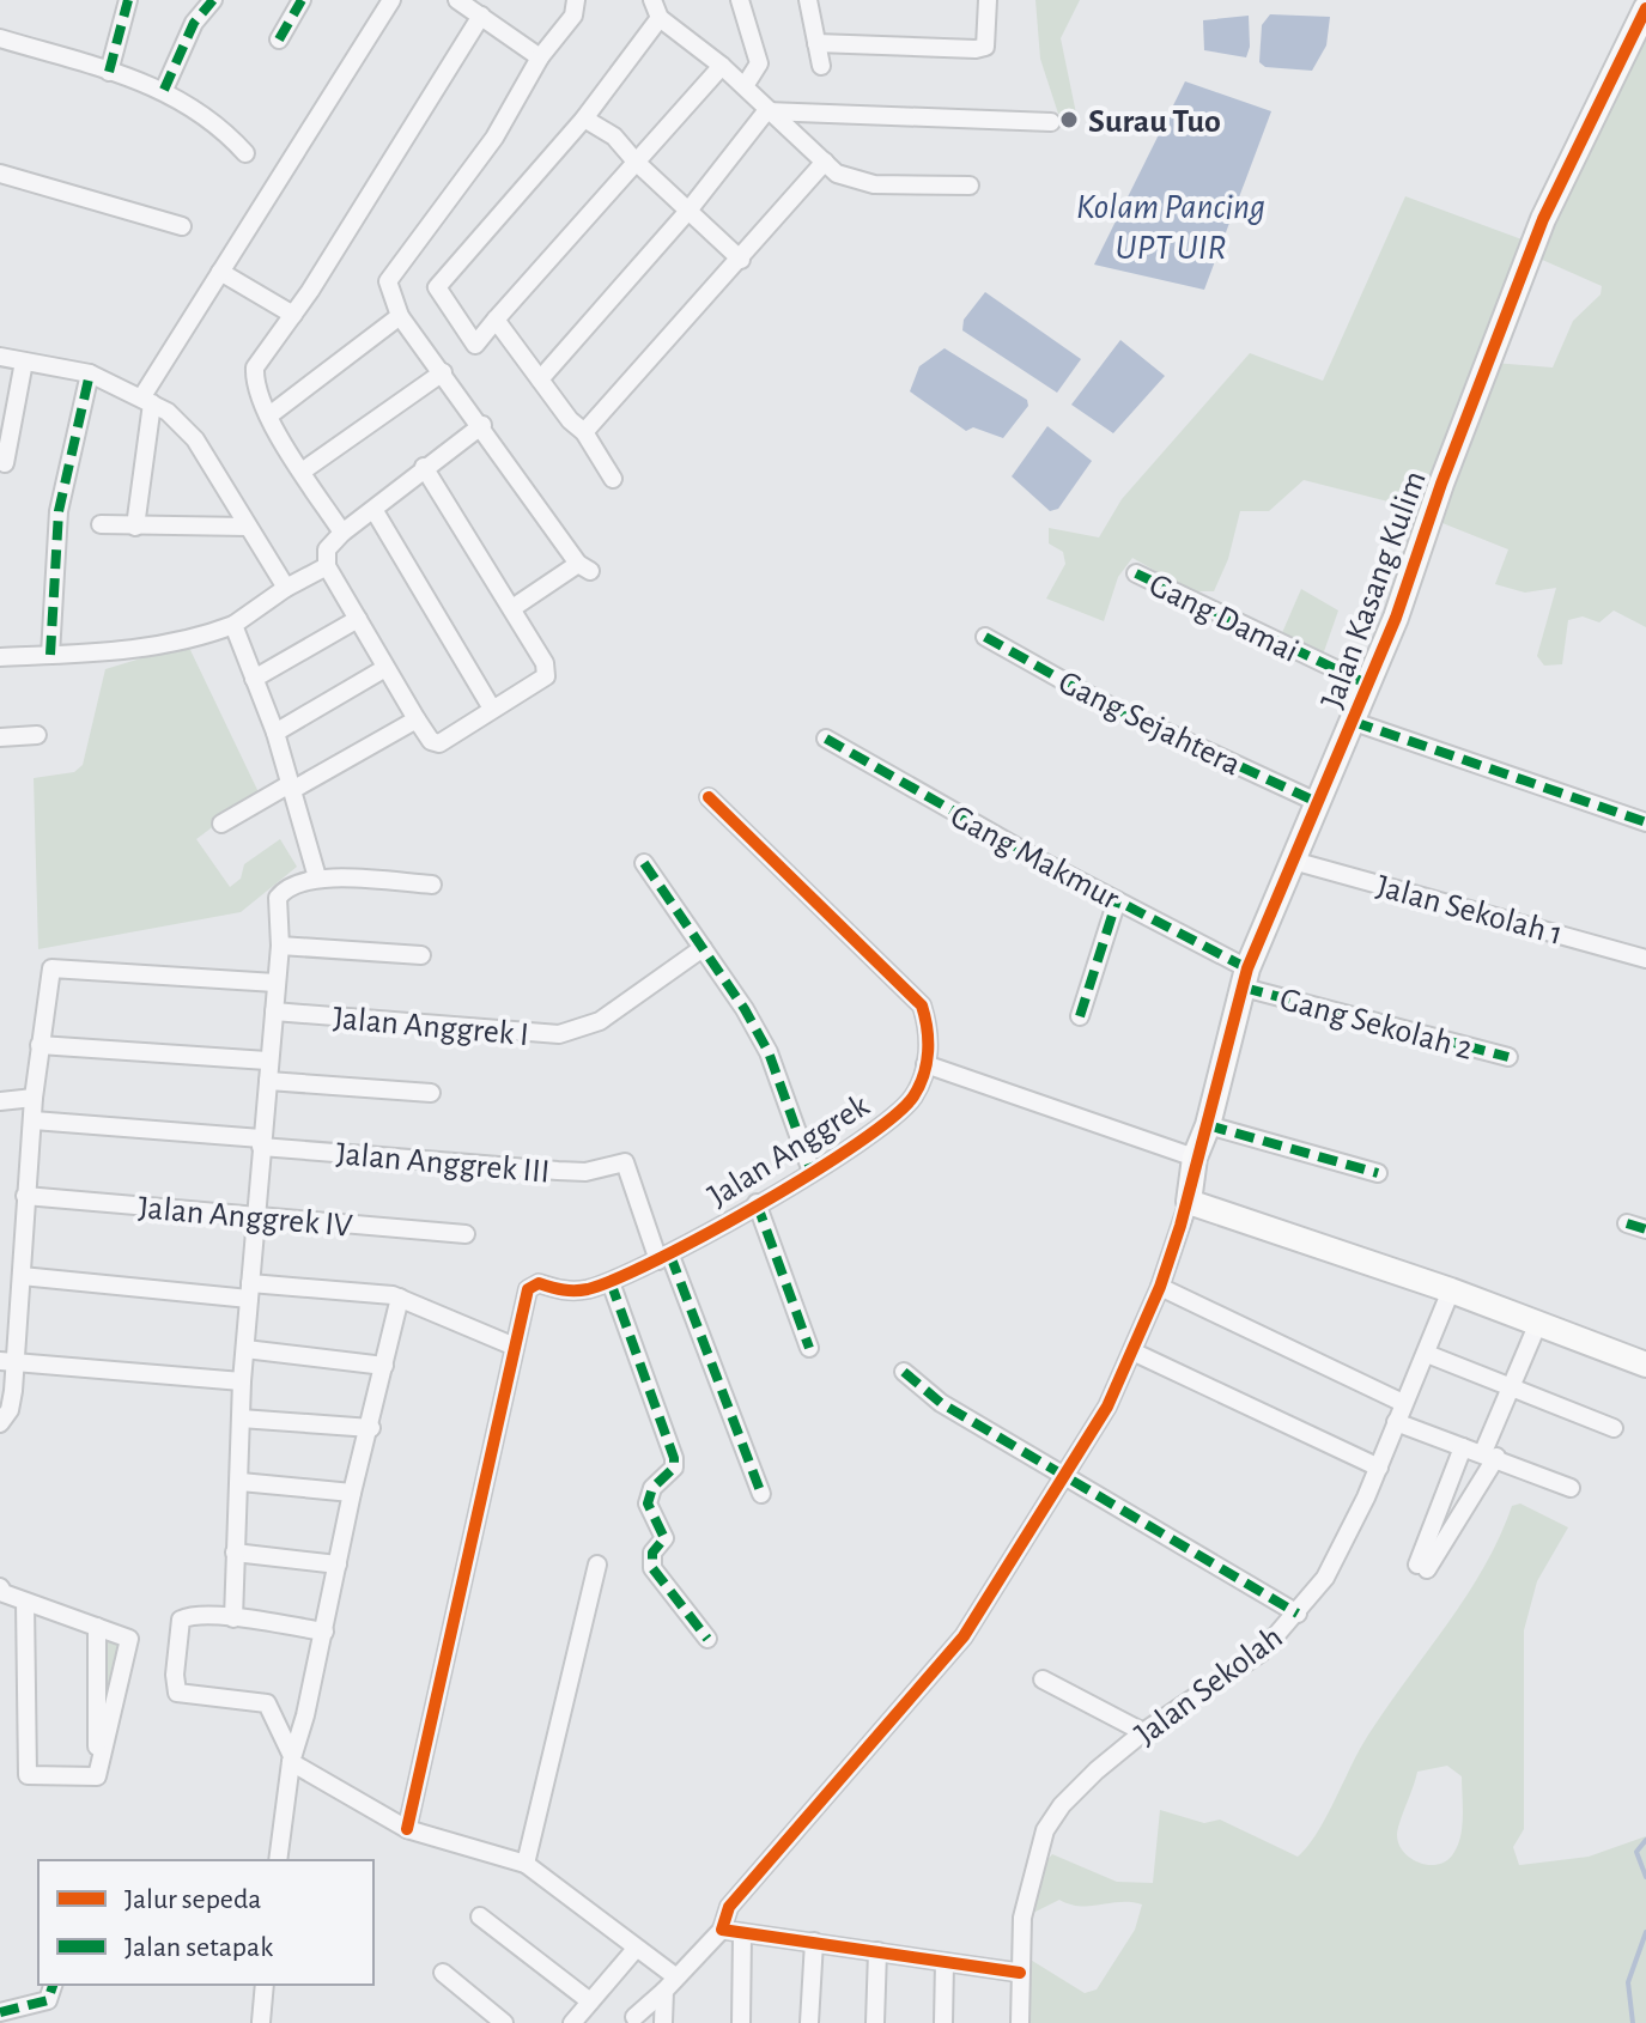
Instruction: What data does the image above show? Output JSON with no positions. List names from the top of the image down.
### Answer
{
  "streets": {
    "street": [
      "Jalan Kasang Kulim",
      "Gang Damai",
      "Gang Sejahtera",
      "Gang Makmur",
      "Jalan Sekolah 1",
      "Gang Sekolah 2",
      "Jalan Anggrek I",
      "Jalan Anggrek",
      "Jalan Anggrek III",
      "Jalan Anggrek IV",
      "Jalan Sekolah"
    ]
  },
  "crossings": [
    ["Jalan Kasang Kulim", "Gang Damai"],
    ["Jalan Kasang Kulim", "Gang Sejahtera"],
    ["Jalan Kasang Kulim", "Gang Makmur"],
    ["Jalan Kasang Kulim", "Jalan Sekolah 1"],
    ["Jalan Kasang Kulim", "Gang Sekolah 2"],
    ["Gang Makmur", "Gang Sekolah 2"],
    ["Jalan Anggrek", "Jalan Anggrek III"]
  ],
  "water": ["Kolam Pancing UPT UIR"],
  "places": ["Surau Tuo"],
  "legend": ["Jalur sepeda", "Jalan setapak"]
}
